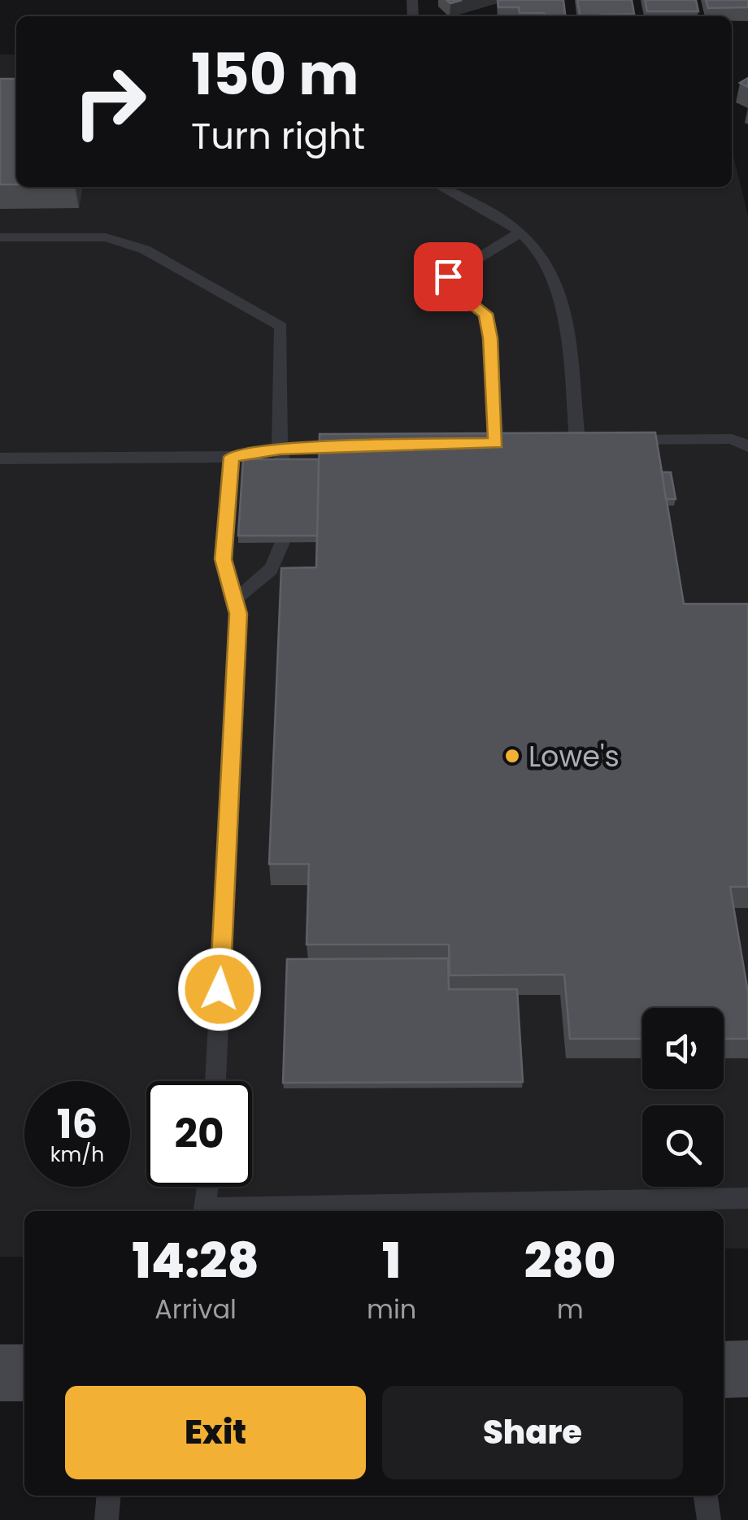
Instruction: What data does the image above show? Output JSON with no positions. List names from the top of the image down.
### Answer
{
  "places": ["Lowe's"],
  "page": {
    "turn": ["150 m", "Turn right"],
    "speed": "16 km/h",
    "limit": "20",
    "eta": [
      "14:28",
      "Arrival",
      "1",
      "min",
      "280",
      "m"
    ],
    "buttons": ["Exit", "Share"]
  }
}
